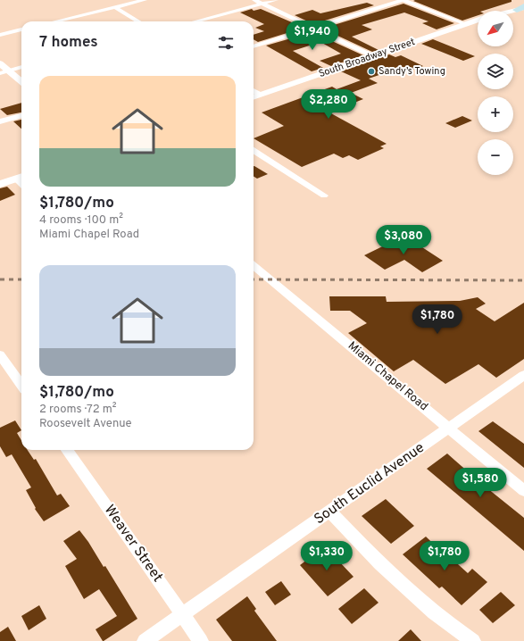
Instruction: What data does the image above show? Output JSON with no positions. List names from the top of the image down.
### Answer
{
  "streets": {
    "street": [
      "South Broadway Street",
      "Miami Chapel Road",
      "South Euclid Avenue",
      "Weaver Street"
    ]
  },
  "crossings": [
    ["Miami Chapel Road", "South Euclid Avenue"],
    ["South Euclid Avenue", "Weaver Street"]
  ],
  "places": ["Sandy’s Towing"],
  "north": "bottom left",
  "page": {
    "map_buttons": ["+", "−"],
    "price": [
      "$1,940",
      "$2,280",
      "$3,080",
      "$1,780",
      "$1,580",
      "$1,330",
      "$1,780"
    ],
    "heading": "7 homes",
    "list": [
      {
        "name": "$1,780/mo",
        "note": "4 rooms · 100 m² · Miami Chapel Road"
      },
      {
        "name": "$1,780/mo",
        "note": "2 rooms · 72 m² · Roosevelt Avenue"
      }
    ]
  }
}
